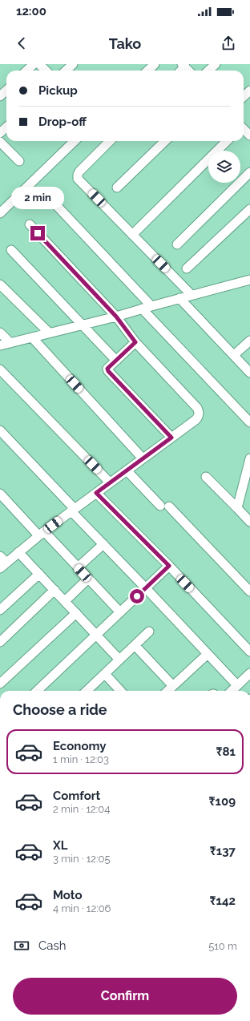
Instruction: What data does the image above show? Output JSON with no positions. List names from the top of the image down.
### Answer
{
  "page": {
    "status": "12:00",
    "header": "Tako",
    "banner": ["Pickup", "Drop-off"],
    "bubble": "2 min",
    "heading": "Choose a ride",
    "list": [
      {
        "name": "Economy",
        "note": "1 min · 12:03",
        "value": "₹81"
      },
      {
        "name": "Comfort",
        "note": "2 min · 12:04",
        "value": "₹109"
      },
      {
        "name": "XL",
        "note": "3 min · 12:05",
        "value": "₹137"
      },
      {
        "name": "Moto",
        "note": "4 min · 12:06",
        "value": "₹142"
      }
    ],
    "pay": ["Cash", "510 m"],
    "buttons": "Confirm"
  }
}
